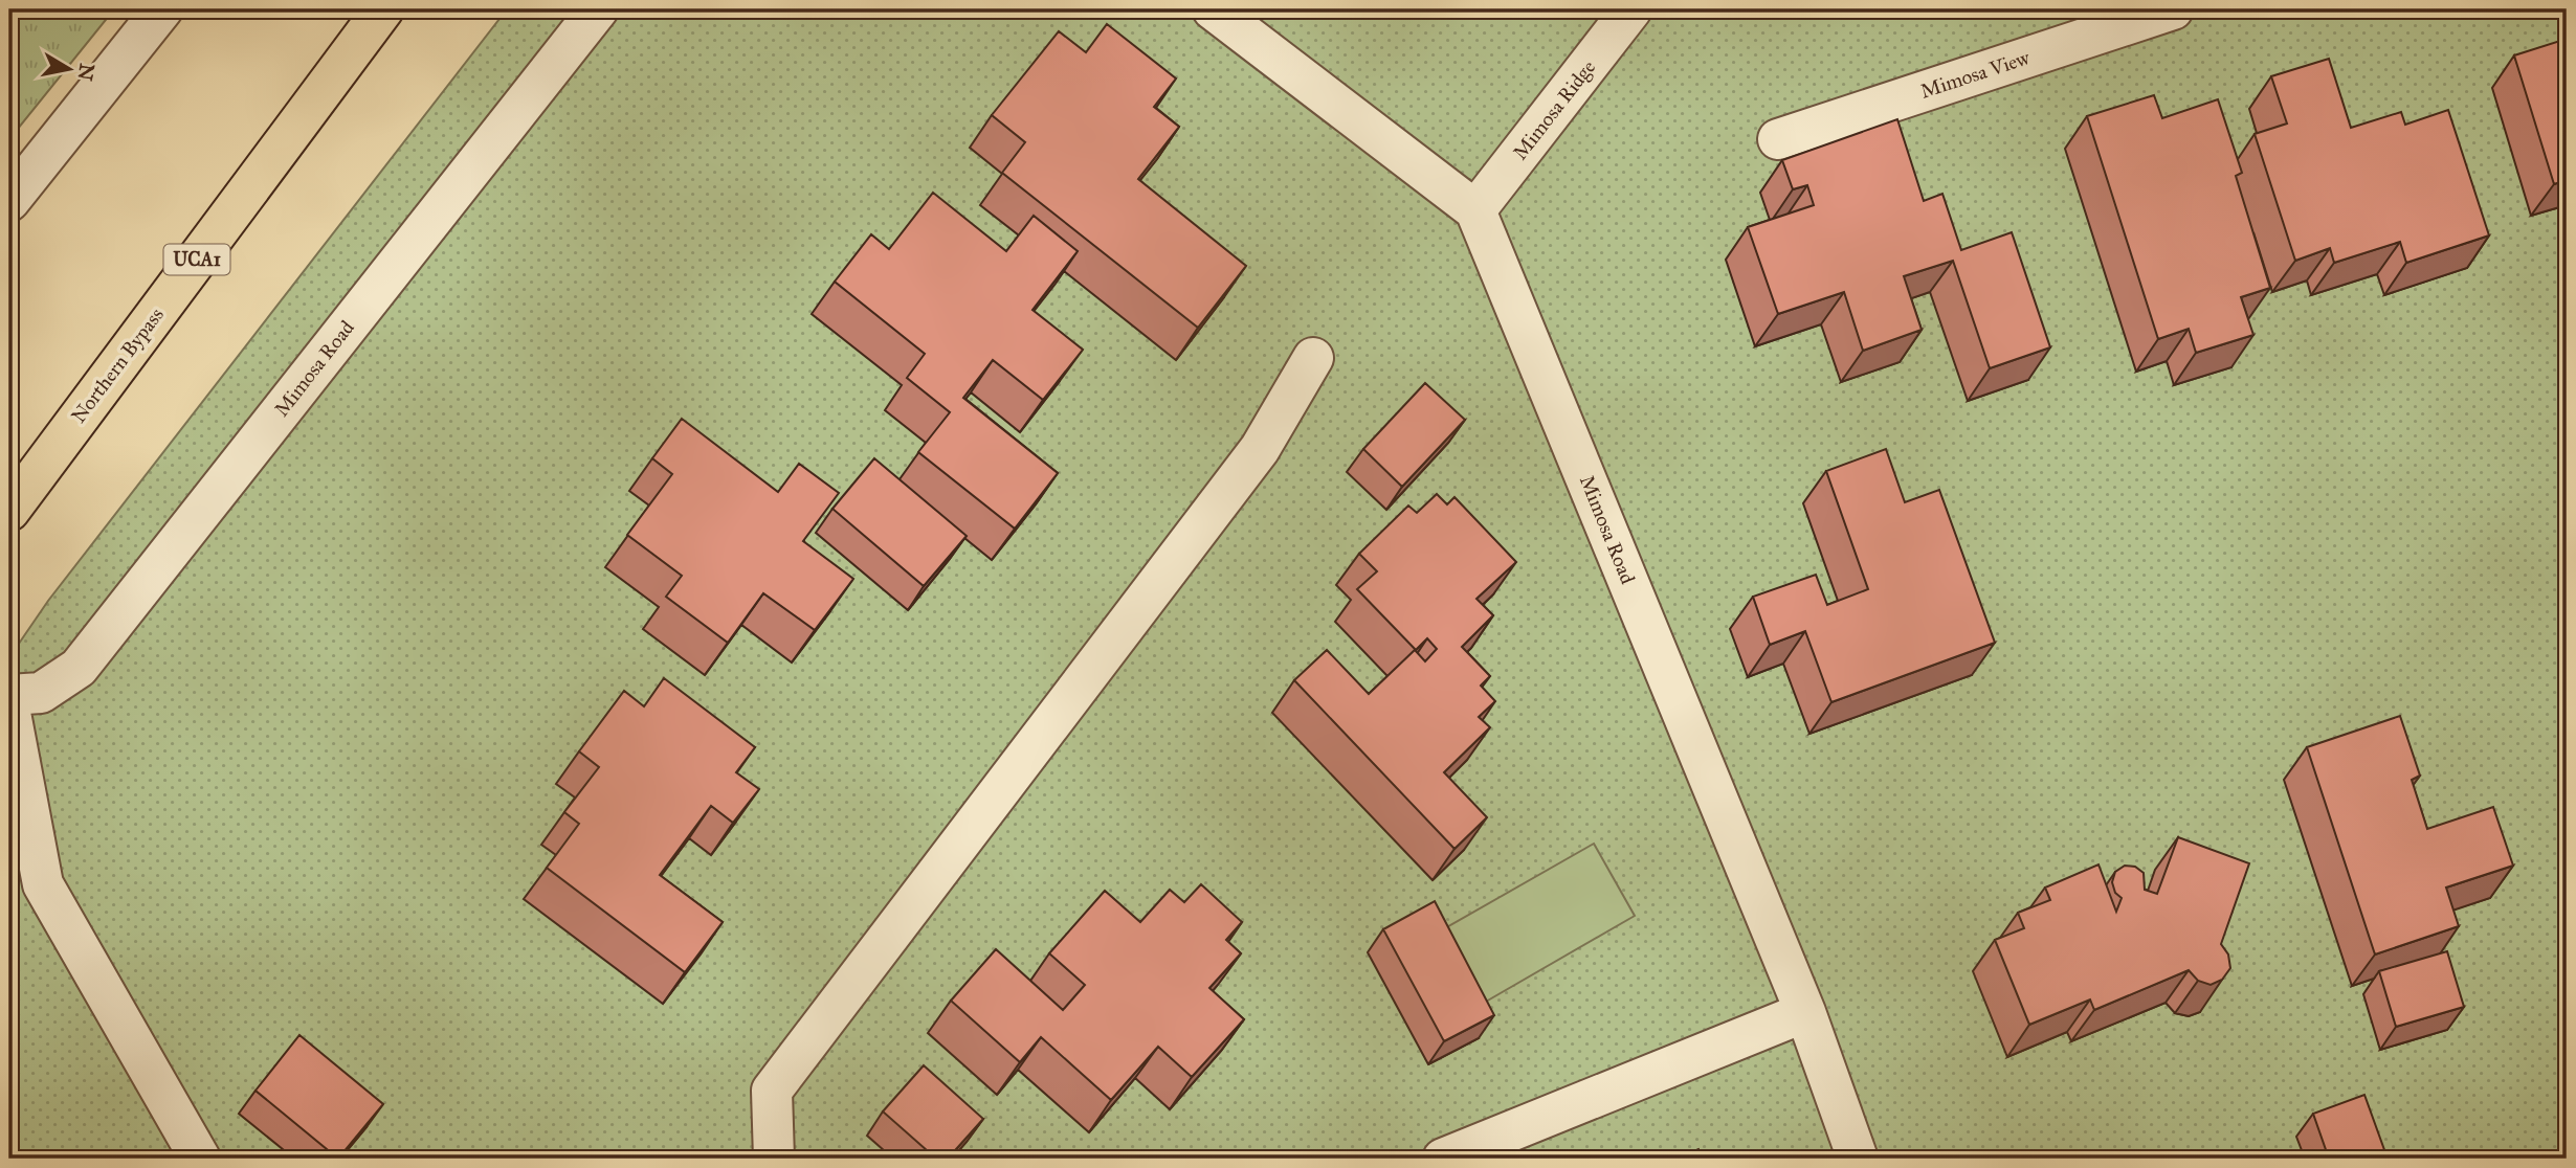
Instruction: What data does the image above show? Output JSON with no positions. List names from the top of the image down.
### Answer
{
  "streets": {
    "main road": ["UCA1", "Northern Bypass"],
    "street": ["Mimosa View", "Mimosa Ridge", "Mimosa Road"]
  },
  "crossings": [
    ["Mimosa Ridge", "Mimosa Road"]
  ],
  "north": "right"
}
